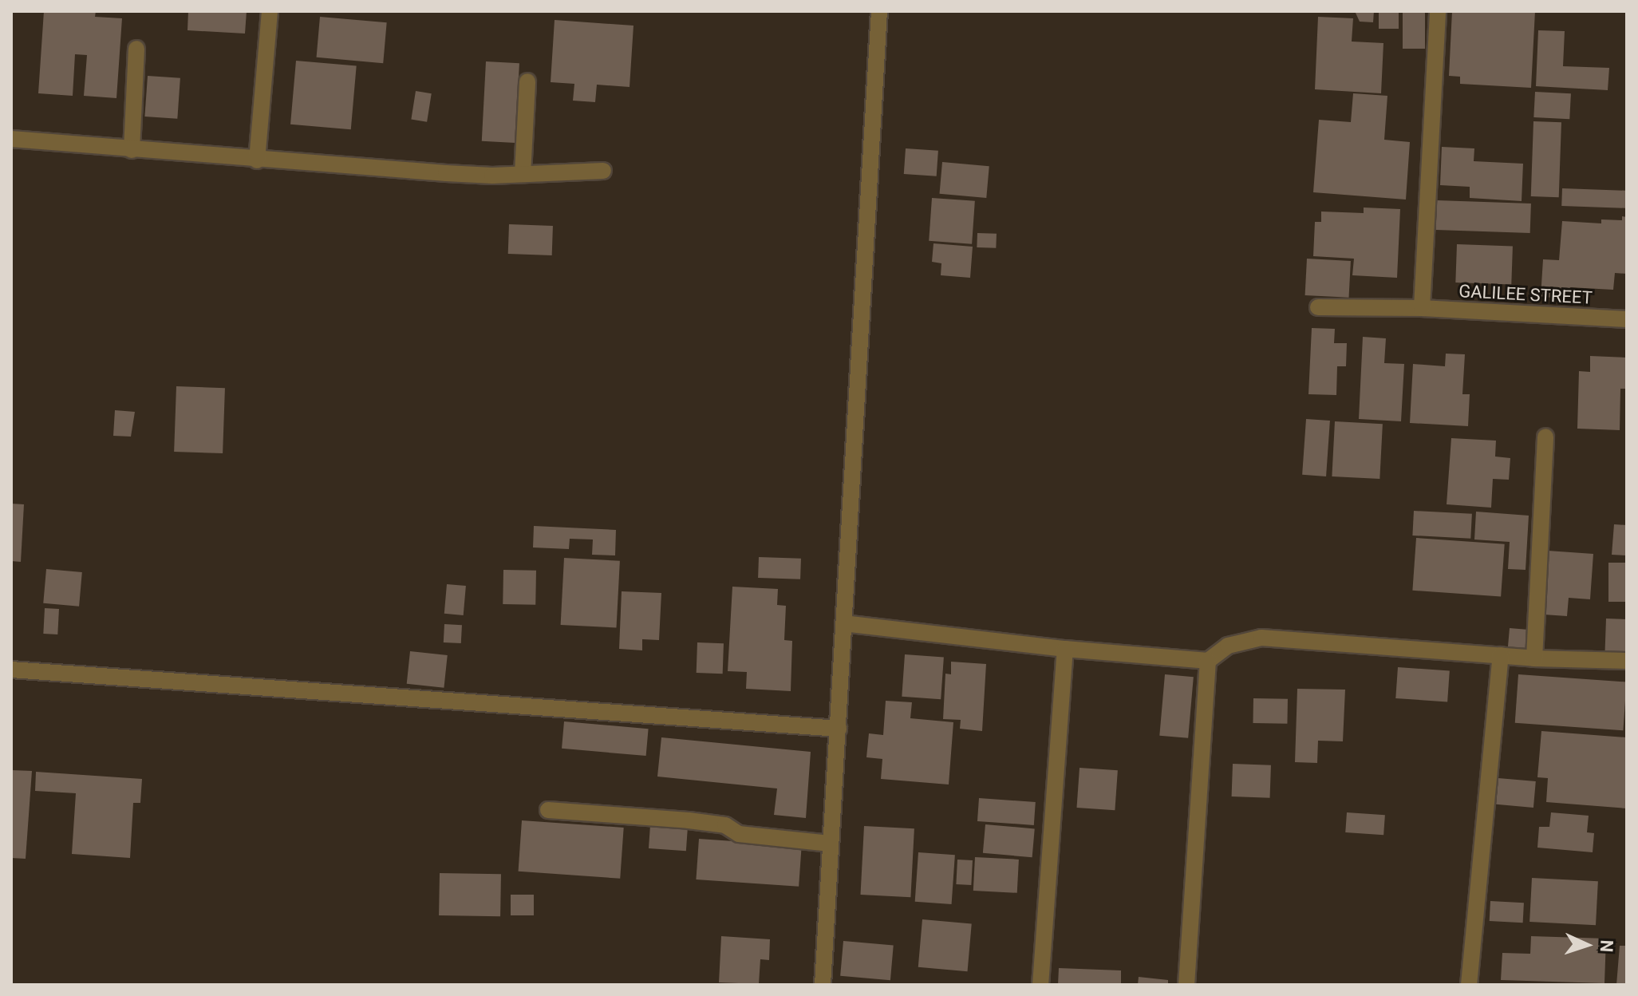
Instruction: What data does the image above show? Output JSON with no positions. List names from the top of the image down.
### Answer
{
  "streets": {
    "street": ["GALILEE STREET"]
  },
  "north": "right"
}
